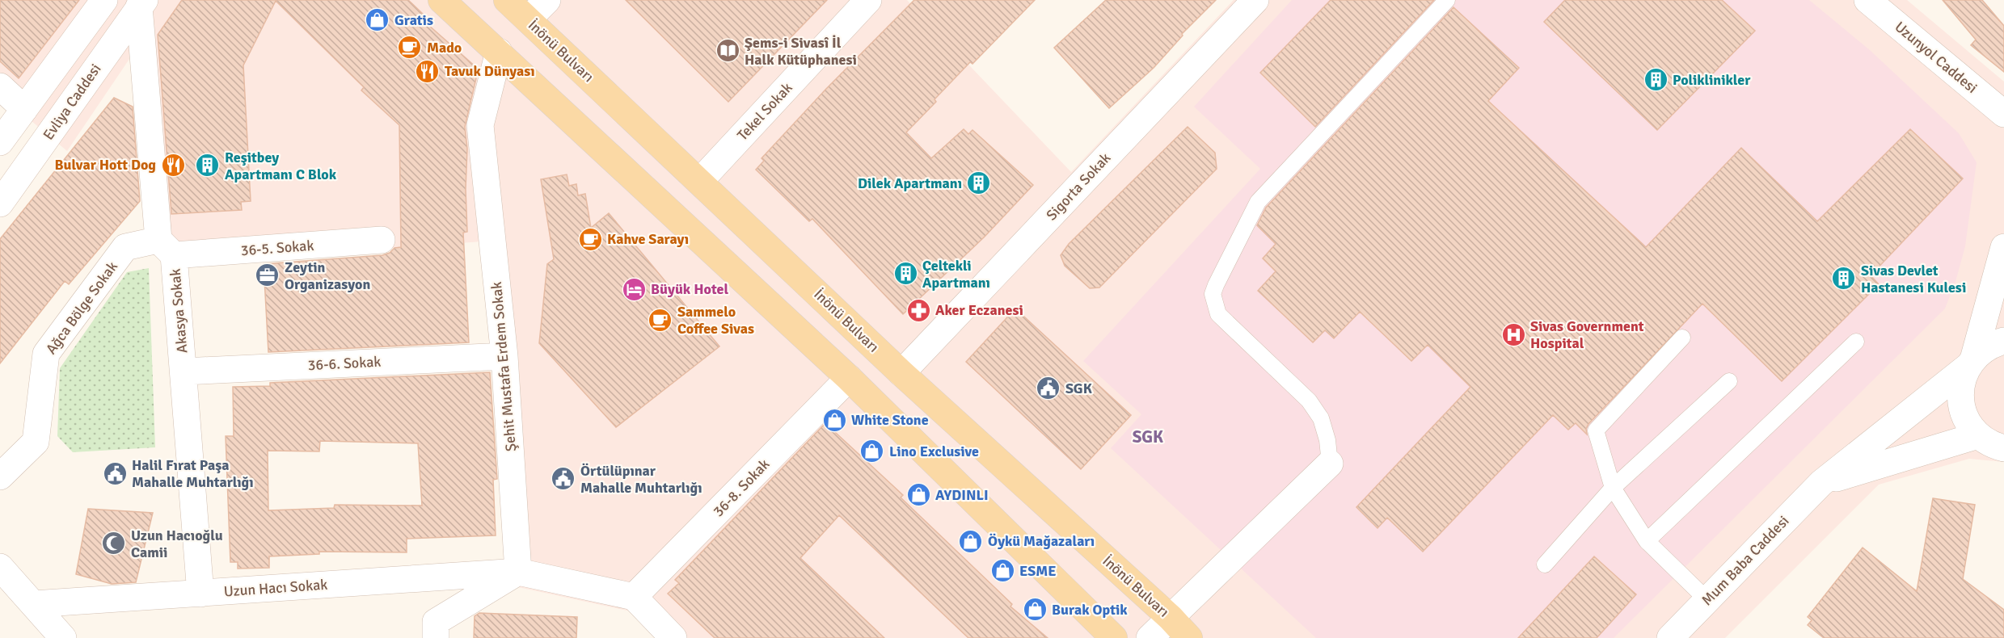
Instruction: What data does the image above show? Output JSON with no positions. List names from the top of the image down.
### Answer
{
  "streets": {
    "main road": ["İnönü Bulvarı"],
    "street": [
      "Uzunyol Caddesi",
      "Evliya Caddesi",
      "Tekel Sokak",
      "Sigorta Sokak",
      "36-5. Sokak",
      "Ağca Bölge Sokak",
      "Akasya Sokak",
      "36-6. Sokak",
      "Şehit Mustafa Erdem Sokak",
      "36-8. Sokak",
      "Mum Baba Caddesi",
      "Uzun Hacı Sokak"
    ]
  },
  "crossings": [
    ["İnönü Bulvarı", "Tekel Sokak"],
    ["İnönü Bulvarı", "Sigorta Sokak"],
    ["Evliya Caddesi", "Akasya Sokak"],
    ["36-5. Sokak", "Ağca Bölge Sokak"],
    ["36-5. Sokak", "Akasya Sokak"],
    ["Ağca Bölge Sokak", "Akasya Sokak"],
    ["Akasya Sokak", "36-6. Sokak"],
    ["Akasya Sokak", "Uzun Hacı Sokak"],
    ["36-6. Sokak", "Şehit Mustafa Erdem Sokak"],
    ["Şehit Mustafa Erdem Sokak", "Uzun Hacı Sokak"],
    ["36-8. Sokak", "Uzun Hacı Sokak"]
  ],
  "districts": ["SGK"],
  "places": {
    "shop": [
      "Gratis",
      "White Stone",
      "Lino Exclusive",
      "AYDINLI",
      "Öykü Mağazaları",
      "ESME",
      "Burak Optik"
    ],
    "cafe": ["Mado", "Kahve Sarayı", "Sammelo Coffee Sivas"],
    "library": ["Şems-i Sivasî İl Halk Kütüphanesi"],
    "restaurant": ["Tavuk Dünyası", "Bulvar Hott Dog"],
    "building": [
      "Poliklinikler",
      "Reşitbey Apartmanı C Blok",
      "Dilek Apartmanı",
      "Çeltekli Apartmanı",
      "Sivas Devlet Hastanesi Kulesi"
    ],
    "office": ["Zeytin Organizasyon"],
    "hotel": ["Büyük Hotel"],
    "pharmacy": ["Aker Eczanesi"],
    "hospital": ["Sivas Government Hospital"],
    "public building": ["SGK", "Halil Fırat Paşa Mahalle Muhtarlığı", "Örtülüpınar Mahalle Muhtarlığı"],
    "mosque": ["Uzun Hacıoğlu Camii"]
  }
}
